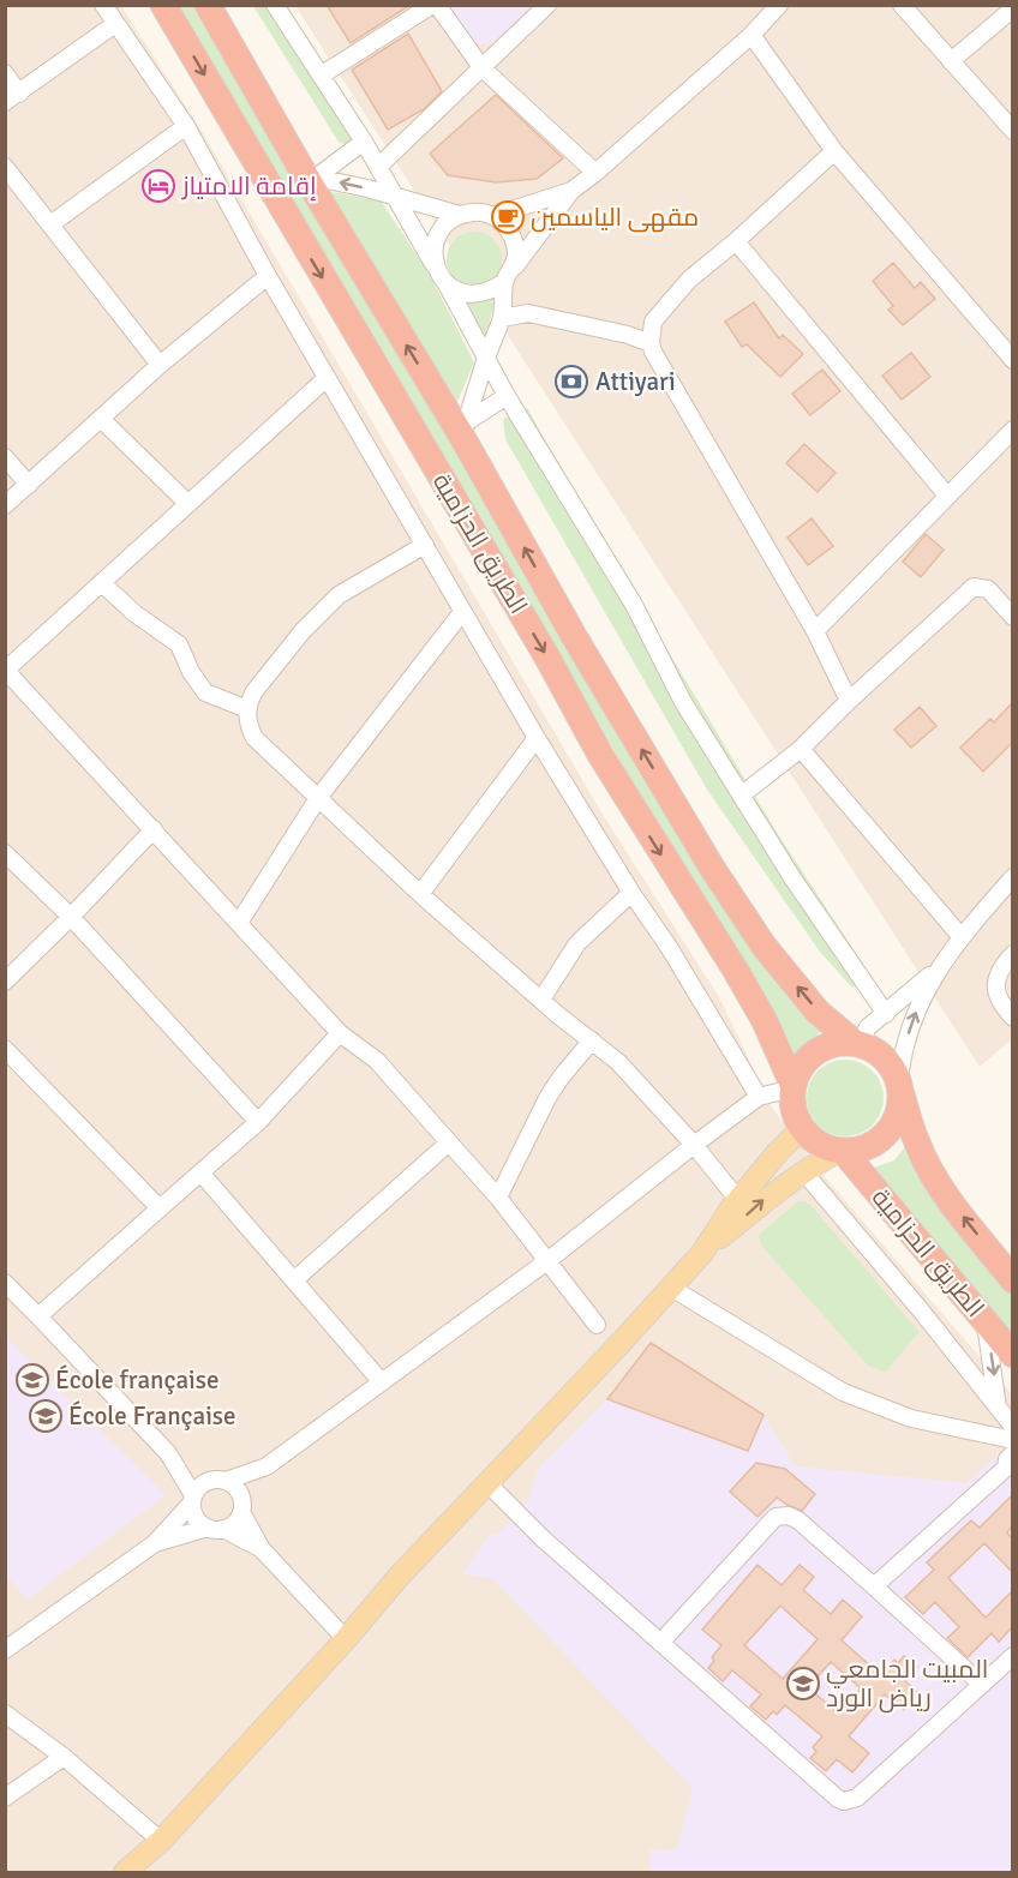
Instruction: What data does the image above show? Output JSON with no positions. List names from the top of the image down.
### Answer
{
  "streets": {
    "highway": ["الطريق الحزامية"]
  },
  "places": {
    "hotel": ["إقامة الامتياز"],
    "cafe": ["مقهى الياسمين"],
    "bank": ["Attiyari"],
    "school or university": ["École française", "École Française", "المبيت الجامعي رياض الورد"]
  }
}
